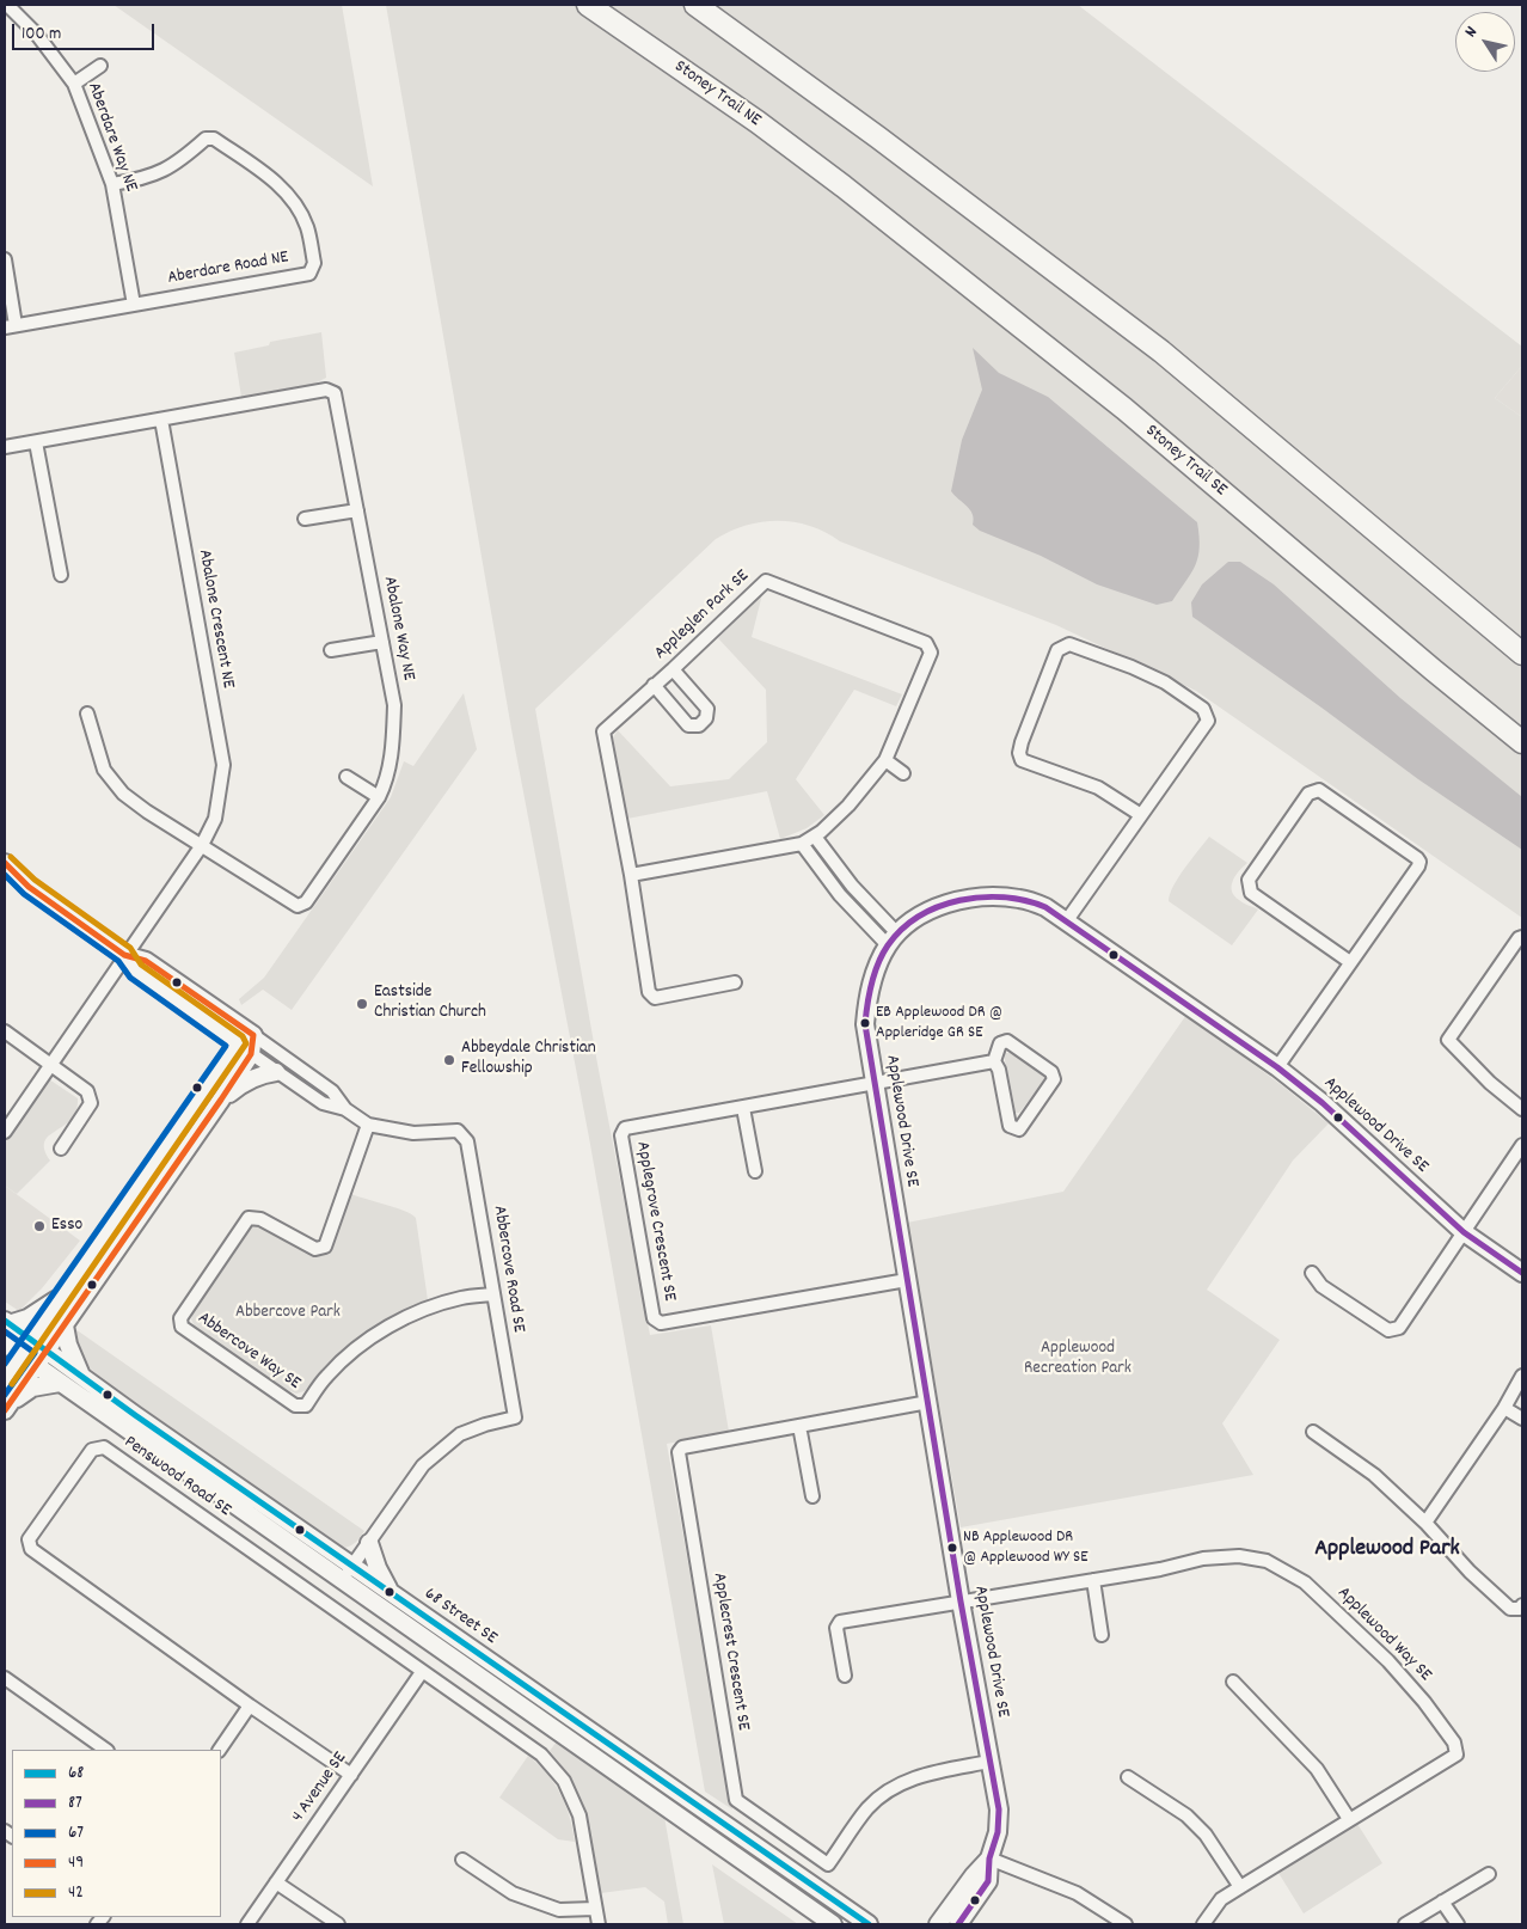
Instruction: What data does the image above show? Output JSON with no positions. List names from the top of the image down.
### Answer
{
  "streets": {
    "highway": ["Stoney Trail NE", "Stoney Trail SE"],
    "street": [
      "Aberdare Way NE",
      "Aberdare Road NE",
      "Appleglen Park SE",
      "Abalone Crescent NE",
      "Abalone Way NE",
      "Applewood Drive SE",
      "Applegrove Crescent SE",
      "Abbercove Road SE",
      "Abbercove Way SE",
      "Penswood Road SE",
      "68 Street SE",
      "Applewood Way SE",
      "Applecrest Crescent SE",
      "4 Avenue SE"
    ]
  },
  "crossings": [
    ["Stoney Trail NE", "Stoney Trail SE"],
    ["Aberdare Way NE", "Aberdare Road NE"],
    ["Abalone Crescent NE", "Abalone Way NE"],
    ["Applewood Drive SE", "Applegrove Crescent SE"],
    ["Applewood Drive SE", "Applewood Way SE"],
    ["Applewood Drive SE", "Applecrest Crescent SE"],
    ["Abbercove Road SE", "Abbercove Way SE"],
    ["Penswood Road SE", "4 Avenue SE"]
  ],
  "districts": ["Applewood Park"],
  "parks": ["Abbercove Park", "Applewood Recreation Park"],
  "places": [
    "Eastside Christian Church",
    "EB Applewood DR @ Appleridge GR SE",
    "Abbeydale Christian Fellowship",
    "Esso",
    "NB Applewood DR @ Applewood WY SE"
  ],
  "lines": [
    "transit line 42",
    "transit line 49",
    "transit line 67",
    "transit line 87",
    "transit line 68"
  ],
  "legend": [
    "68",
    "87",
    "67",
    "49",
    "42"
  ],
  "scale_bar": "100 m",
  "north": "top left"
}
